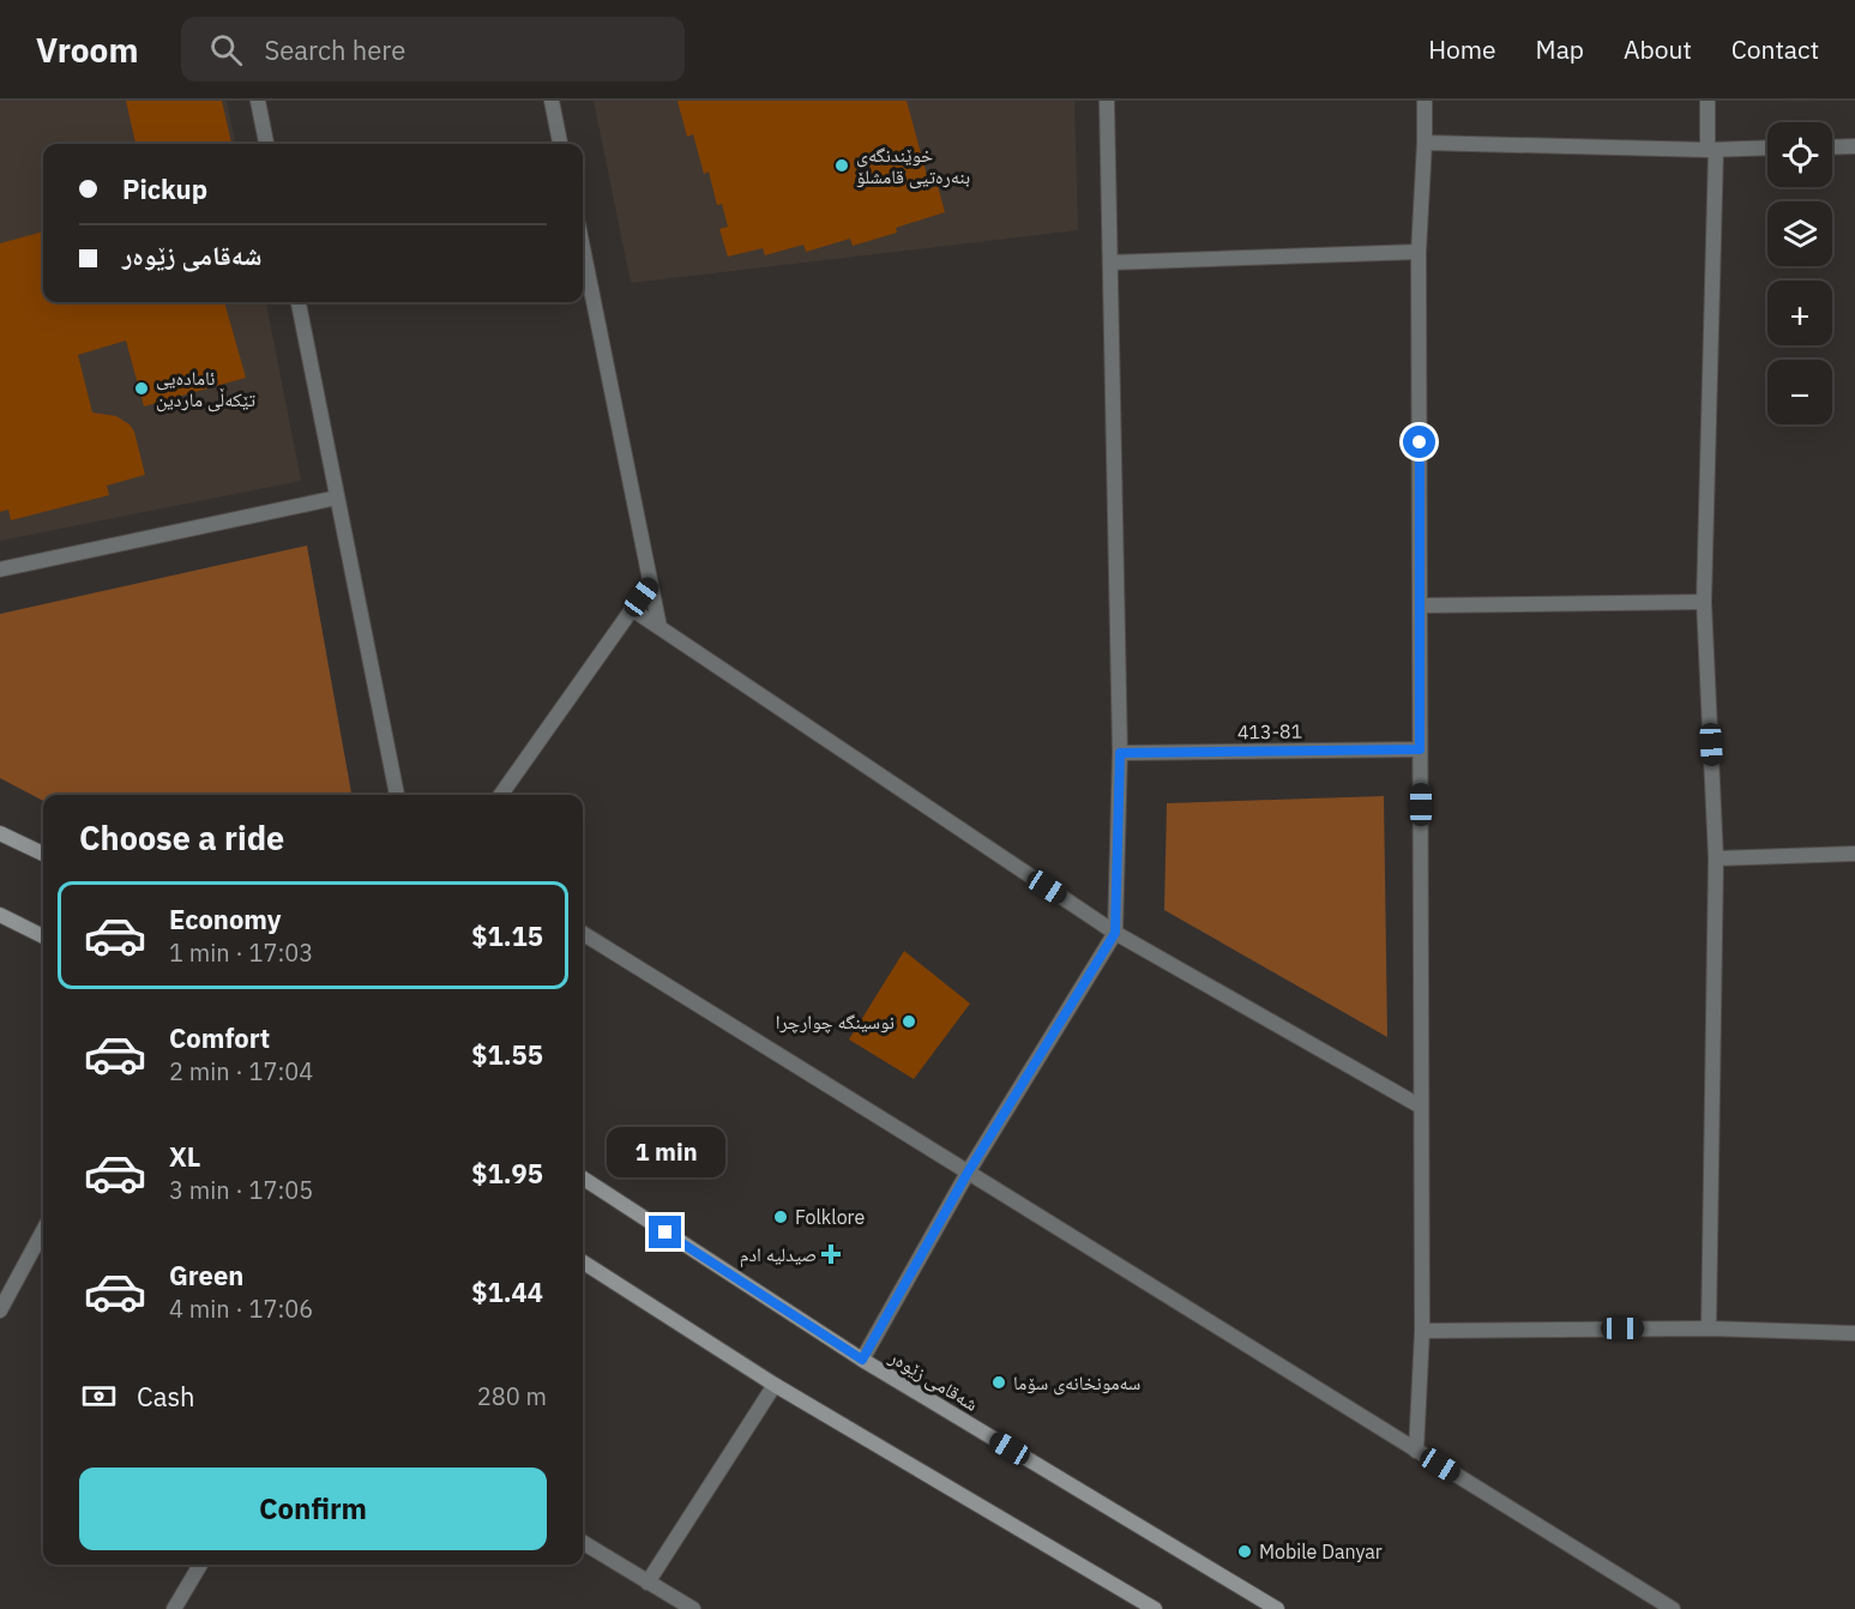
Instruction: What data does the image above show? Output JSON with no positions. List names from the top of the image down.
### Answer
{
  "streets": {
    "main road": ["شەقامی زێوەر"],
    "street": ["413-81"]
  },
  "places": {
    "other": [
      "خوێندنگەی بنەرەتیی قامشلۆ",
      "ئامادەیی تێکەڵی ماردین",
      "نوسینگە چوارچرا",
      "Folklore",
      "سەمونخانەی سۆما",
      "Mobile Danyar"
    ],
    "health": ["صیدلیە ادم"]
  },
  "page": {
    "header": "Vroom",
    "search": "Search here",
    "nav": [
      "Home",
      "Map",
      "About",
      "Contact"
    ],
    "map_buttons": ["+", "−"],
    "banner": ["Pickup", "شەقامی زێوەر"],
    "heading": "Choose a ride",
    "list": [
      {
        "name": "Economy",
        "note": "1 min · 17:03",
        "value": "$1.15"
      },
      {
        "name": "Comfort",
        "note": "2 min · 17:04",
        "value": "$1.55"
      },
      {
        "name": "XL",
        "note": "3 min · 17:05",
        "value": "$1.95"
      },
      {
        "name": "Green",
        "note": "4 min · 17:06",
        "value": "$1.44"
      }
    ],
    "bubble": "1 min",
    "pay": ["Cash", "280 m"],
    "buttons": "Confirm"
  }
}
